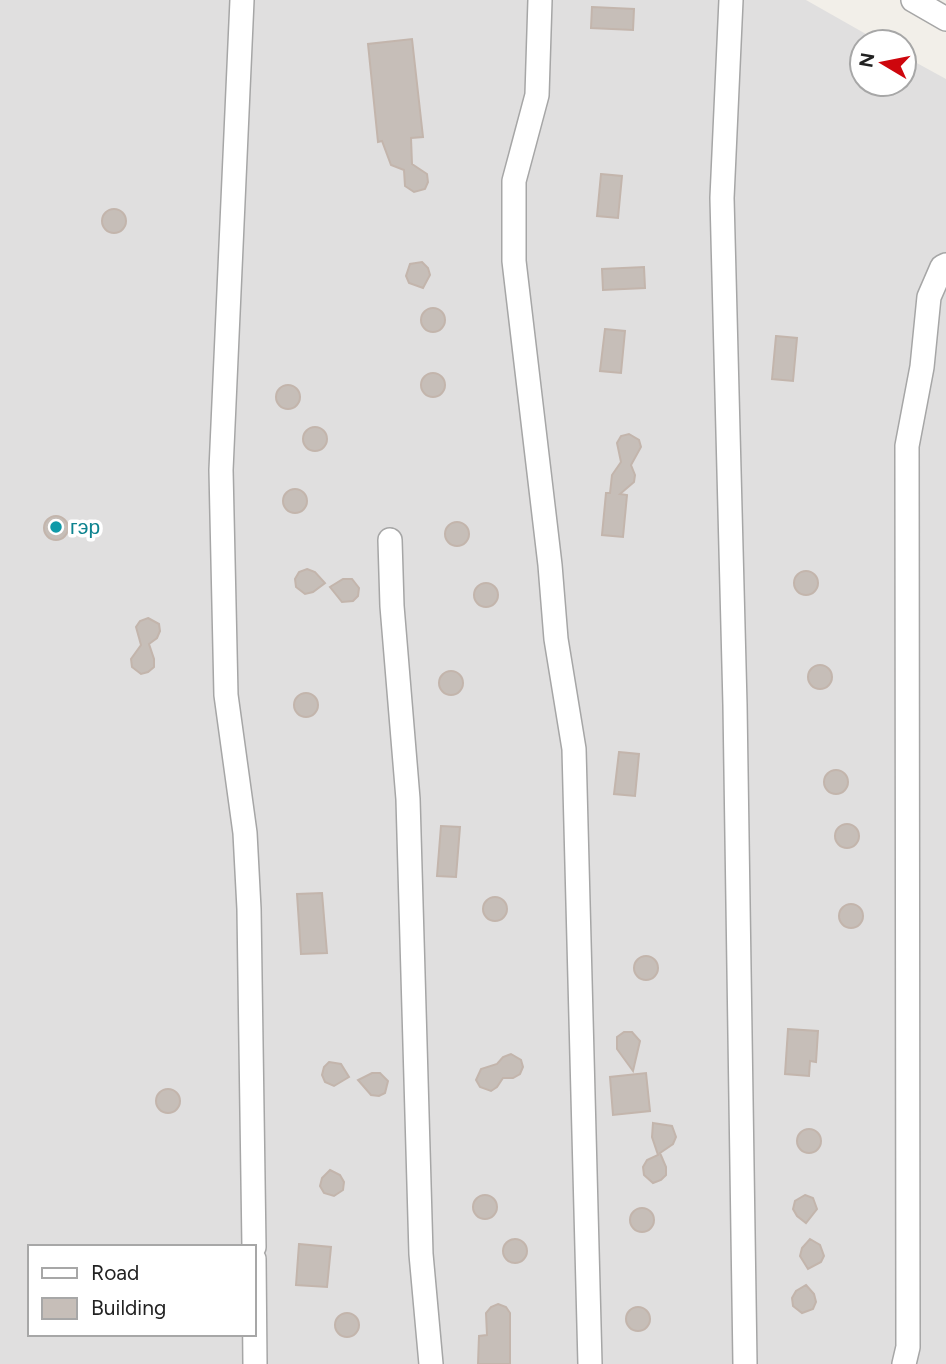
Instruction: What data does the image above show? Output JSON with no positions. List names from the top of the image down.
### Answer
{
  "places": ["гэр"],
  "legend": ["Road", "Building"],
  "north": "left"
}
